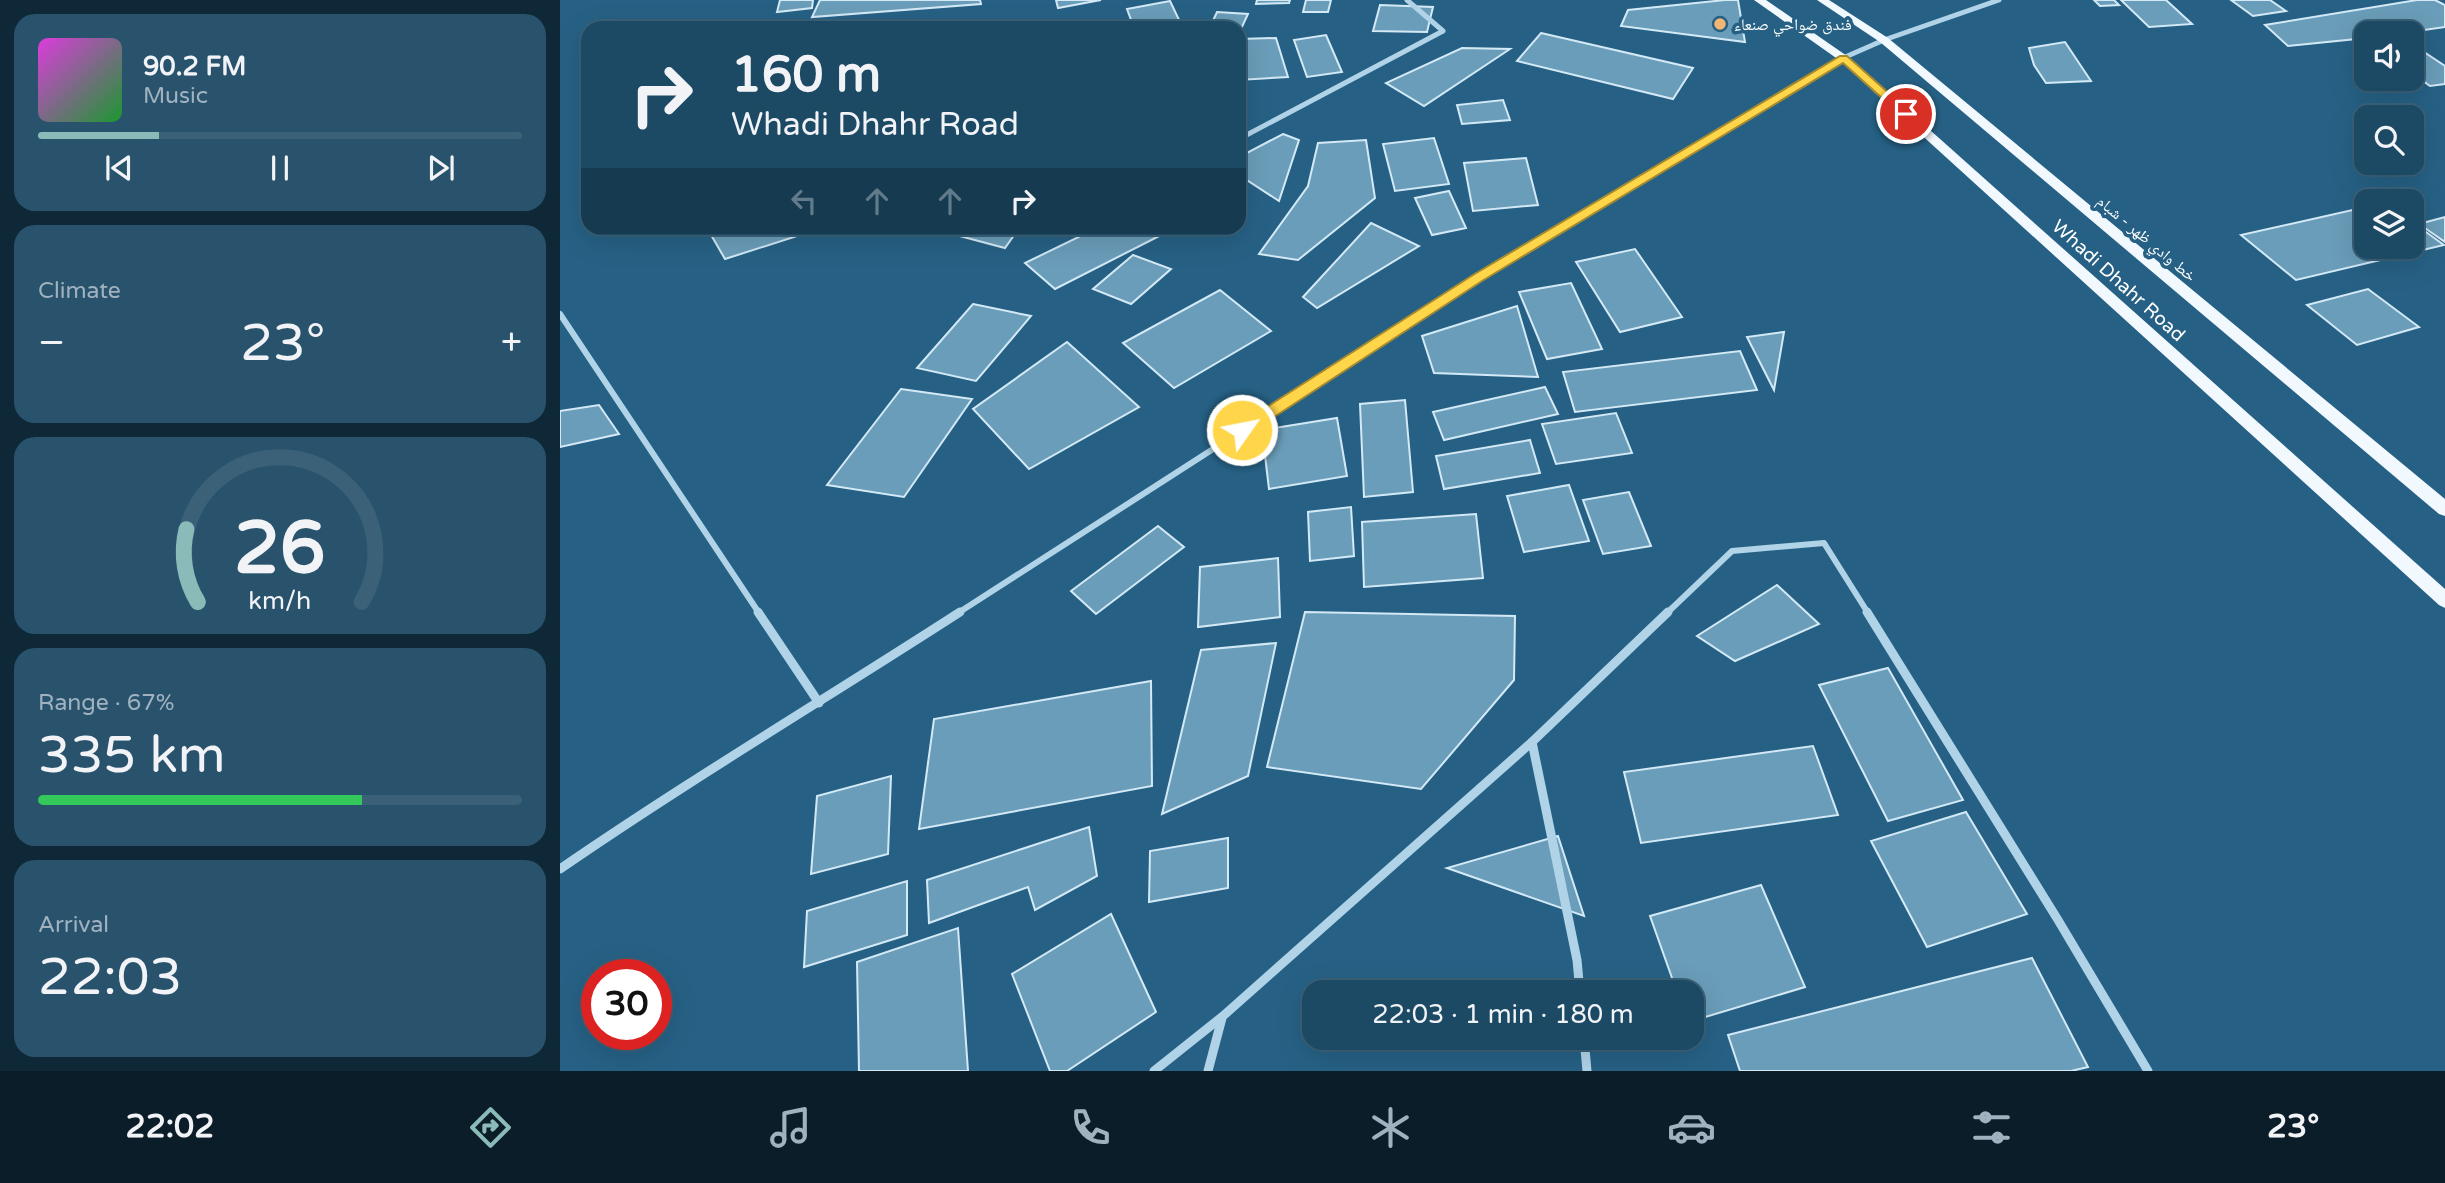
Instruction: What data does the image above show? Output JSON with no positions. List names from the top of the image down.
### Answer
{
  "streets": {
    "main road": ["خط وادي ظهر - شبام", "Whadi Dhahr Road"]
  },
  "places": ["فندق ضواحي صنعاء"],
  "page": {
    "turn": ["160 m", "Whadi Dhahr Road"],
    "song": ["90.2 FM", "Music"],
    "tile": [
      "Climate",
      ["Range · 67%", "335 km"],
      ["Arrival", "22:03"]
    ],
    "heat": ["−", "23°", "+"],
    "limit": "30",
    "trip": "22:03 · 1 min · 180 m",
    "tabs": ["22:02", "23°"],
    "gauge": ["26", "km/h"]
  }
}
